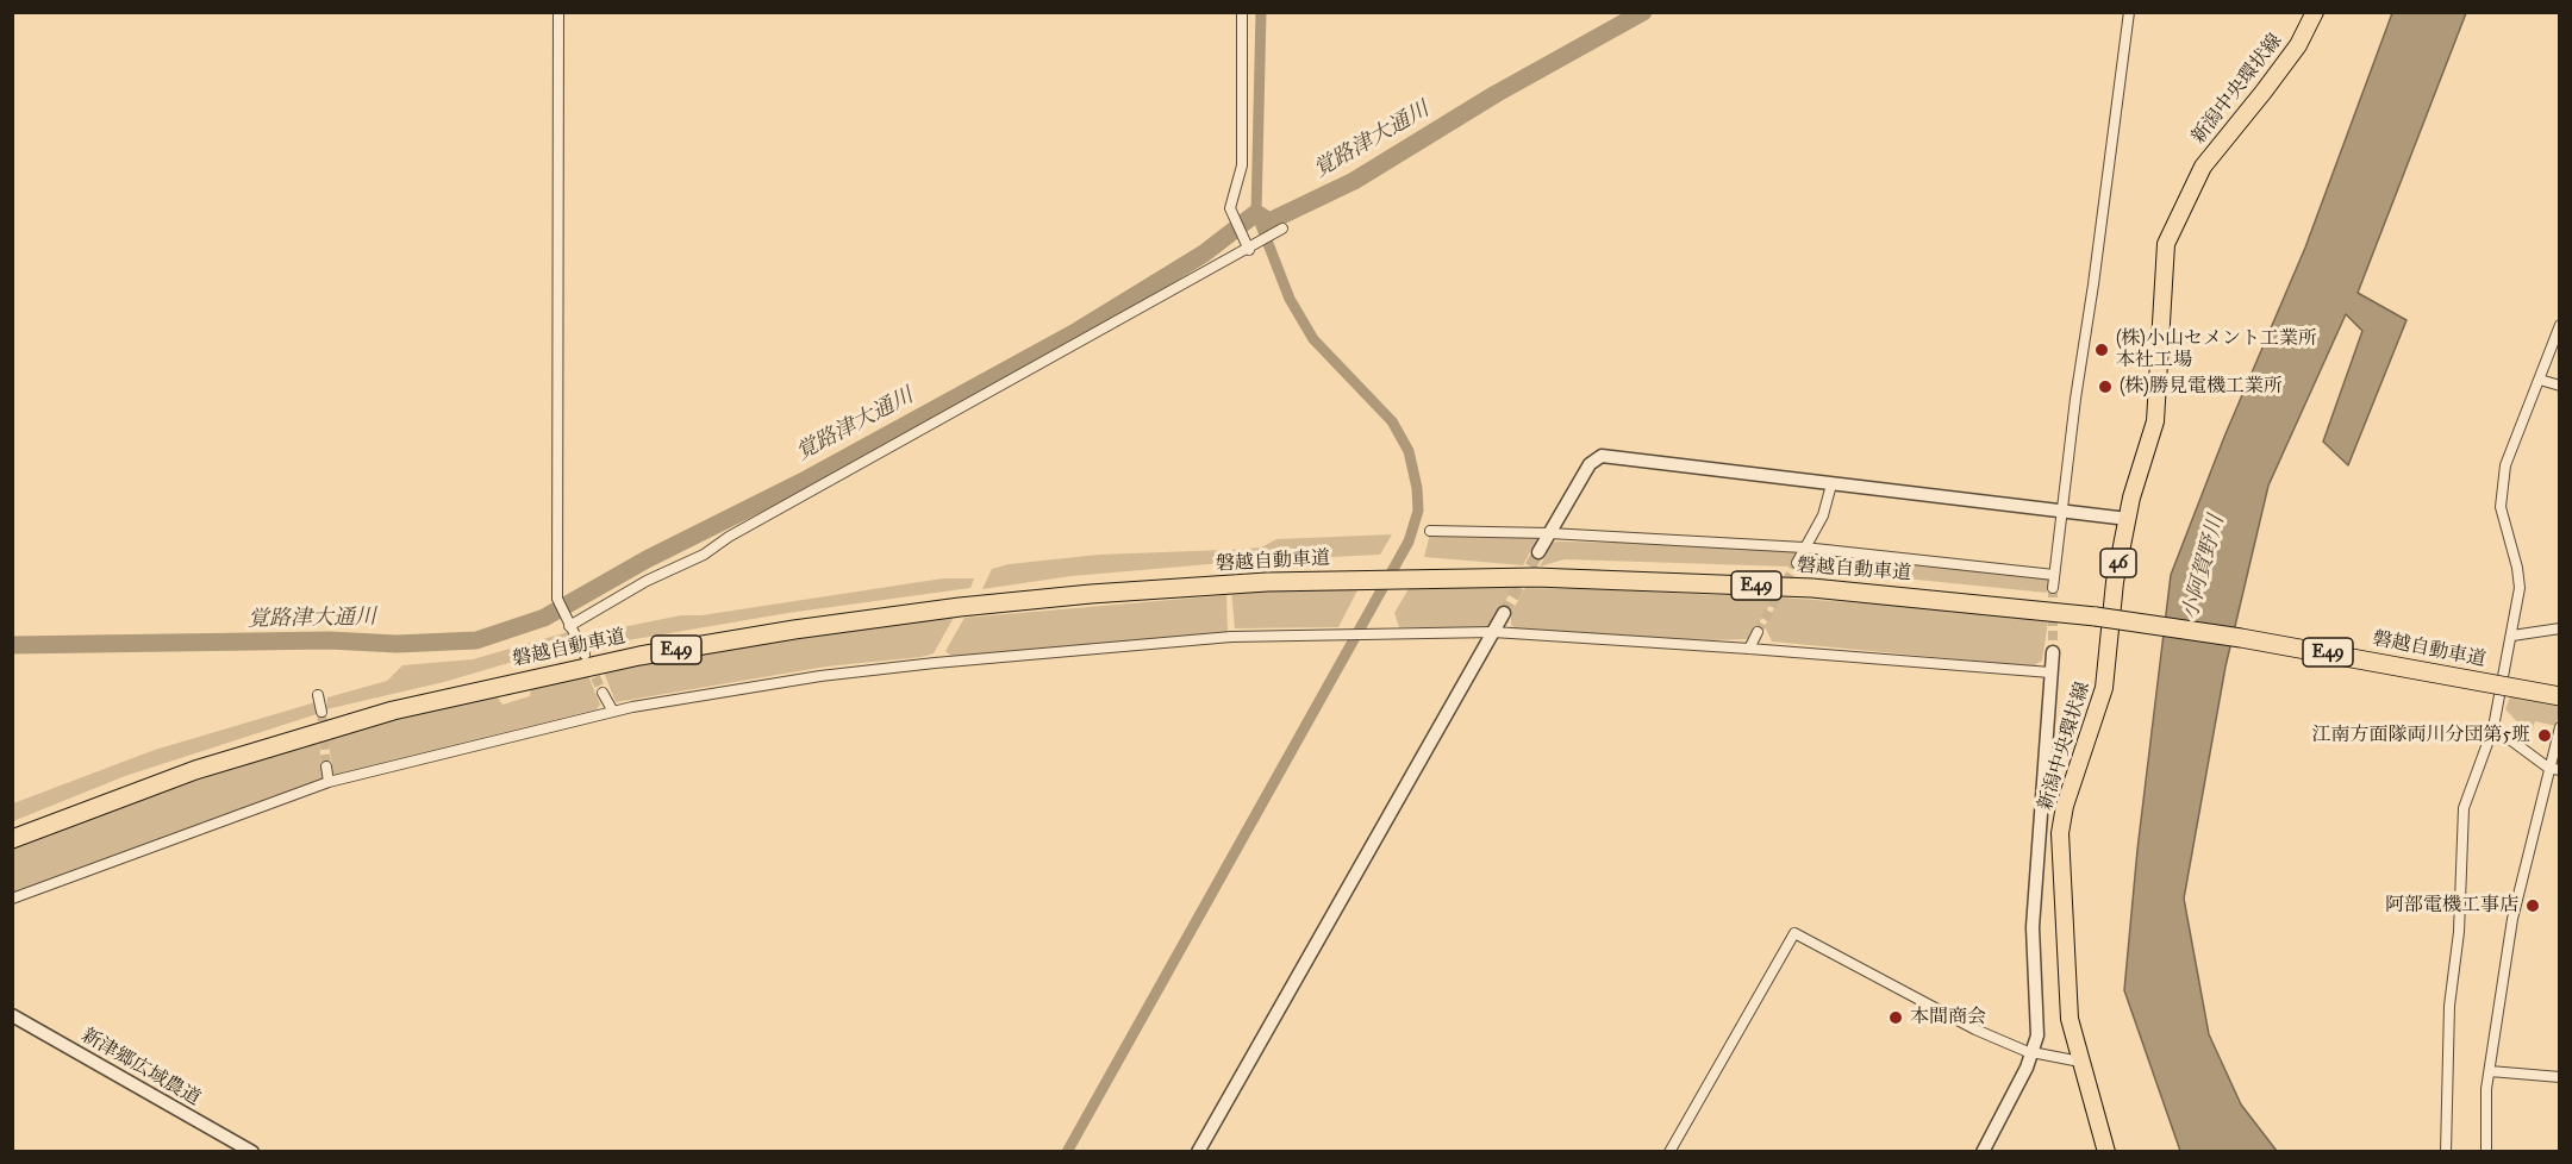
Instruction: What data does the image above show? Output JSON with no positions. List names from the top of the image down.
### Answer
{
  "streets": {
    "highway": ["磐越自動車道", "E49"],
    "main road": ["新潟中央環状線", "46"],
    "street": ["新津郷広域農道"]
  },
  "water": ["覚路津大通川", "小阿賀野川"],
  "places": [
    "(株)小山セメント工業所 本社工場",
    "(株)勝見電機工業所",
    "江南方面隊両川分団第5班",
    "阿部電機工事店",
    "本間商会"
  ]
}
